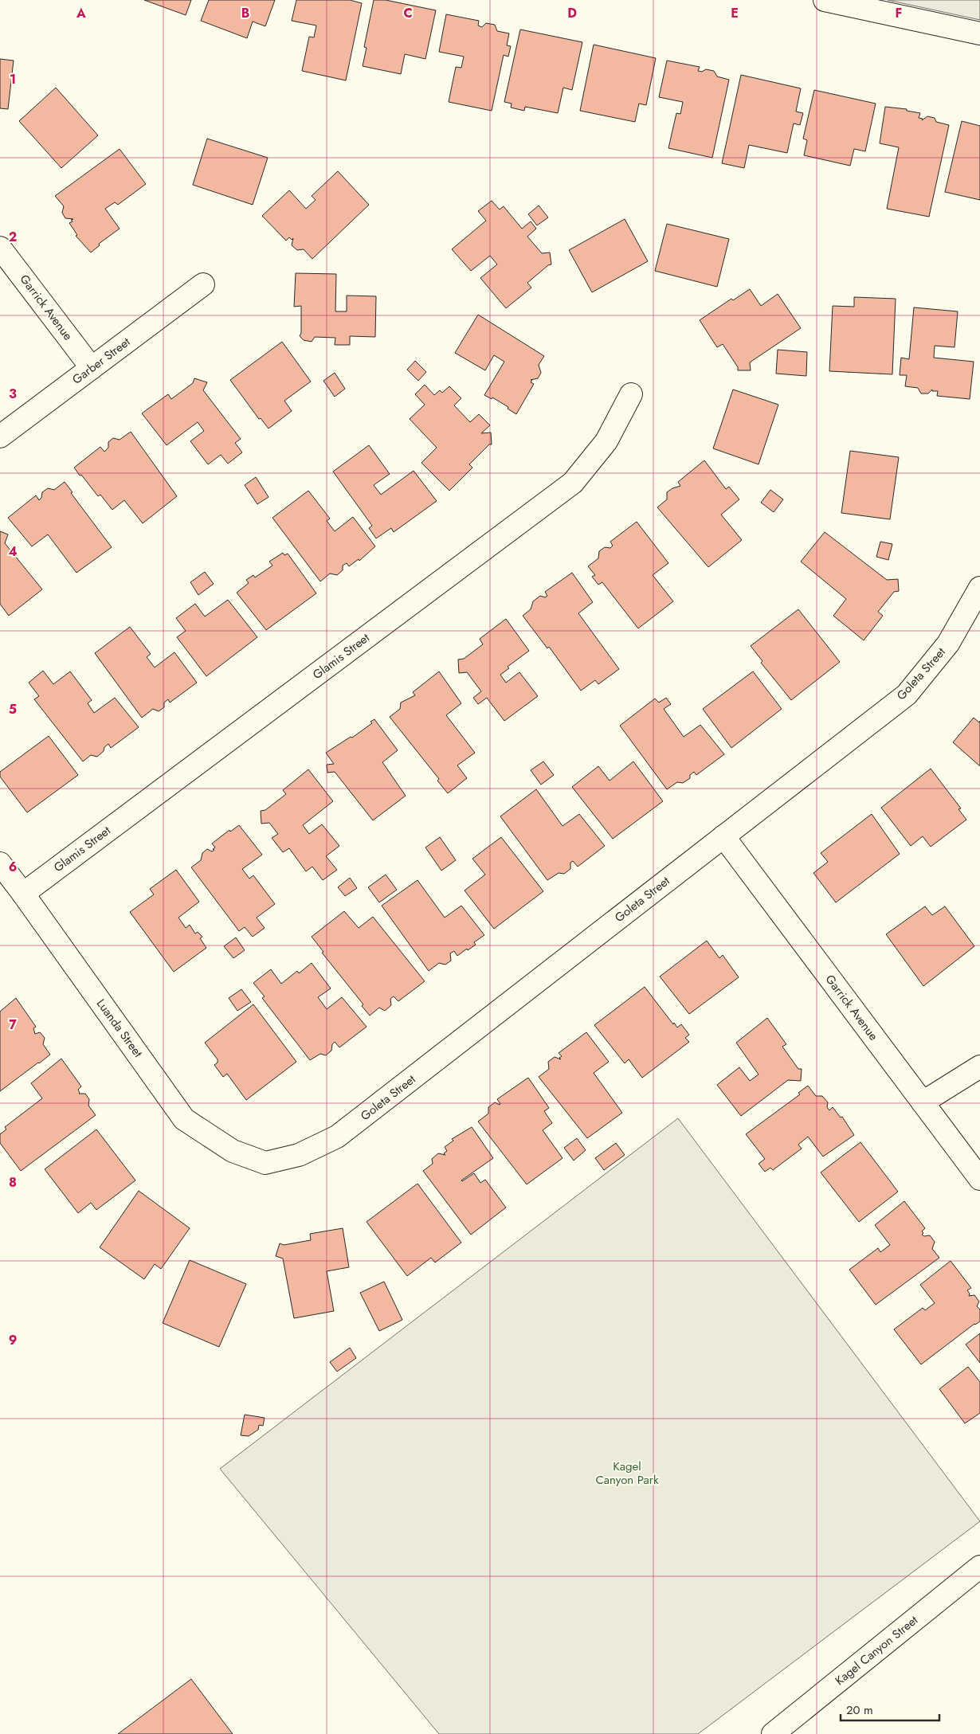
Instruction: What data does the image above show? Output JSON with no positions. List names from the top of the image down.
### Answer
{
  "streets": {
    "street": [
      "Garrick Avenue",
      "Garber Street",
      "Glamis Street",
      "Goleta Street",
      "Luanda Street",
      "Kagel Canyon Street"
    ]
  },
  "crossings": [
    ["Garrick Avenue", "Garber Street"],
    ["Garrick Avenue", "Goleta Street"],
    ["Glamis Street", "Luanda Street"],
    ["Goleta Street", "Luanda Street"]
  ],
  "parks": ["Kagel Canyon Park"],
  "scale_bar": "20 m",
  "grid": {
    "columns": [
      "A",
      "B",
      "C",
      "D",
      "E",
      "F"
    ],
    "rows": [
      "1",
      "2",
      "3",
      "4",
      "5",
      "6",
      "7",
      "8",
      "9"
    ]
  }
}
